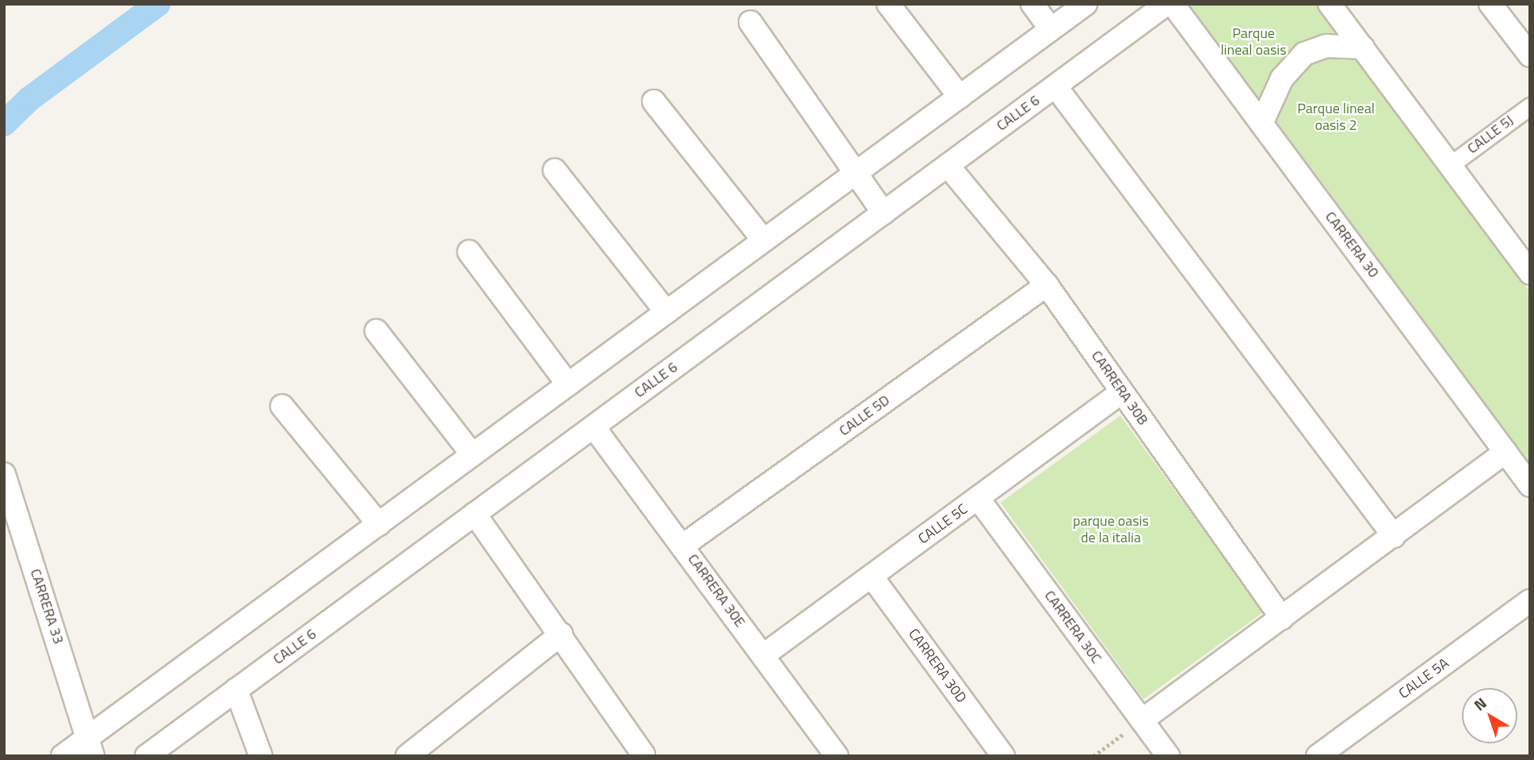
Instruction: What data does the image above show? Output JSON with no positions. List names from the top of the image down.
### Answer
{
  "streets": {
    "street": [
      "CALLE 6",
      "CALLE 5J",
      "CARRERA 30",
      "CARRERA 30B",
      "CALLE 5D",
      "CALLE 5C",
      "CARRERA 30E",
      "CARRERA 33",
      "CARRERA 30C",
      "CARRERA 30D",
      "CALLE 5A"
    ]
  },
  "crossings": [
    ["CALLE 6", "CARRERA 30B"],
    ["CALLE 6", "CARRERA 30E"],
    ["CARRERA 30B", "CALLE 5D"],
    ["CARRERA 30B", "CALLE 5C"],
    ["CALLE 5D", "CARRERA 30E"],
    ["CALLE 5C", "CARRERA 30E"],
    ["CALLE 5C", "CARRERA 30C"],
    ["CALLE 5C", "CARRERA 30D"]
  ],
  "parks": ["Parque lineal oasis", "Parque lineal oasis 2", "parque oasis de la italia"],
  "north": "top left"
}
